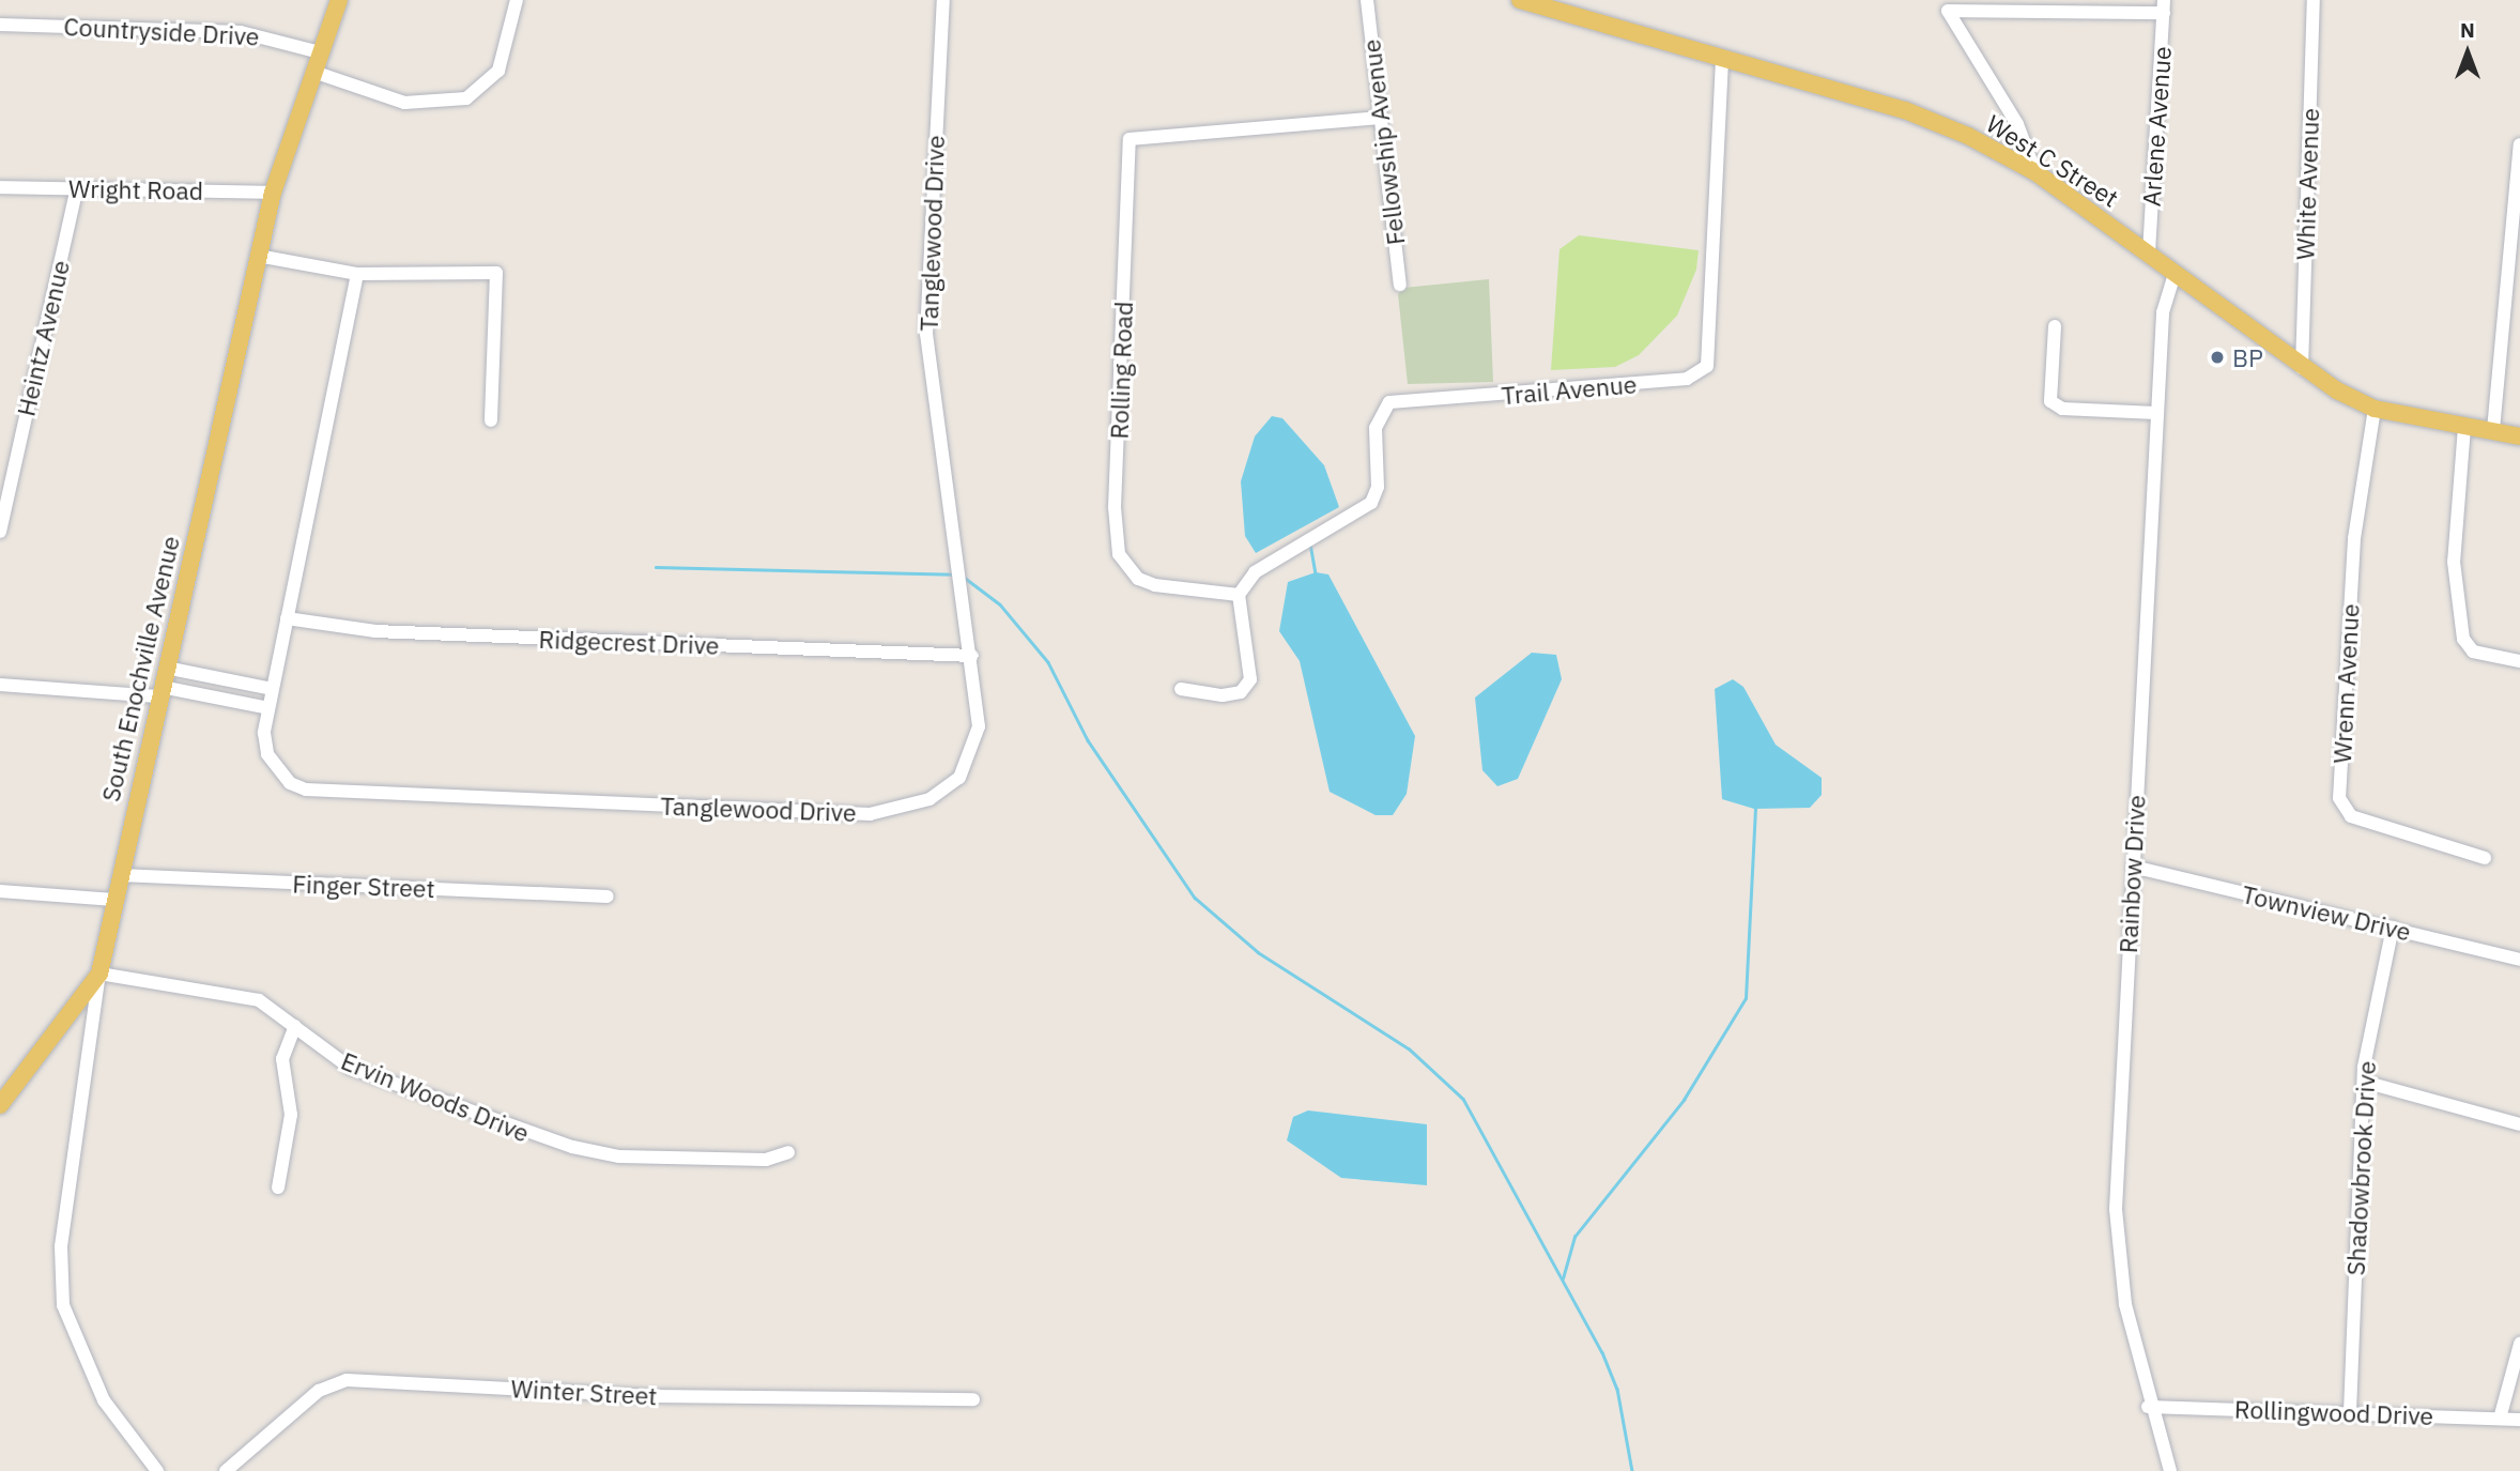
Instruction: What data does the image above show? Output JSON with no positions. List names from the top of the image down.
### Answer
{
  "streets": {
    "main road": ["West C Street", "South Enochville Avenue"],
    "street": [
      "Countryside Drive",
      "Arlene Avenue",
      "Fellowship Avenue",
      "White Avenue",
      "Wright Road",
      "Tanglewood Drive",
      "Heintz Avenue",
      "Rolling Road",
      "Trail Avenue",
      "Ridgecrest Drive",
      "Wrenn Avenue",
      "Rainbow Drive",
      "Finger Street",
      "Townview Drive",
      "Ervin Woods Drive",
      "Shadowbrook Drive",
      "Winter Street",
      "Rollingwood Drive"
    ]
  },
  "crossings": [
    ["Countryside Drive", "South Enochville Avenue"],
    ["Arlene Avenue", "West C Street"],
    ["Fellowship Avenue", "Rolling Road"],
    ["West C Street", "White Avenue"],
    ["West C Street", "Trail Avenue"],
    ["West C Street", "Wrenn Avenue"],
    ["West C Street", "Rainbow Drive"],
    ["Wright Road", "Heintz Avenue"],
    ["Wright Road", "South Enochville Avenue"],
    ["Tanglewood Drive", "Ridgecrest Drive"],
    ["Rolling Road", "Trail Avenue"],
    ["South Enochville Avenue", "Finger Street"],
    ["South Enochville Avenue", "Ervin Woods Drive"],
    ["Rainbow Drive", "Townview Drive"],
    ["Rainbow Drive", "Rollingwood Drive"],
    ["Townview Drive", "Shadowbrook Drive"],
    ["Shadowbrook Drive", "Rollingwood Drive"]
  ],
  "places": ["BP"],
  "north": "top"
}
